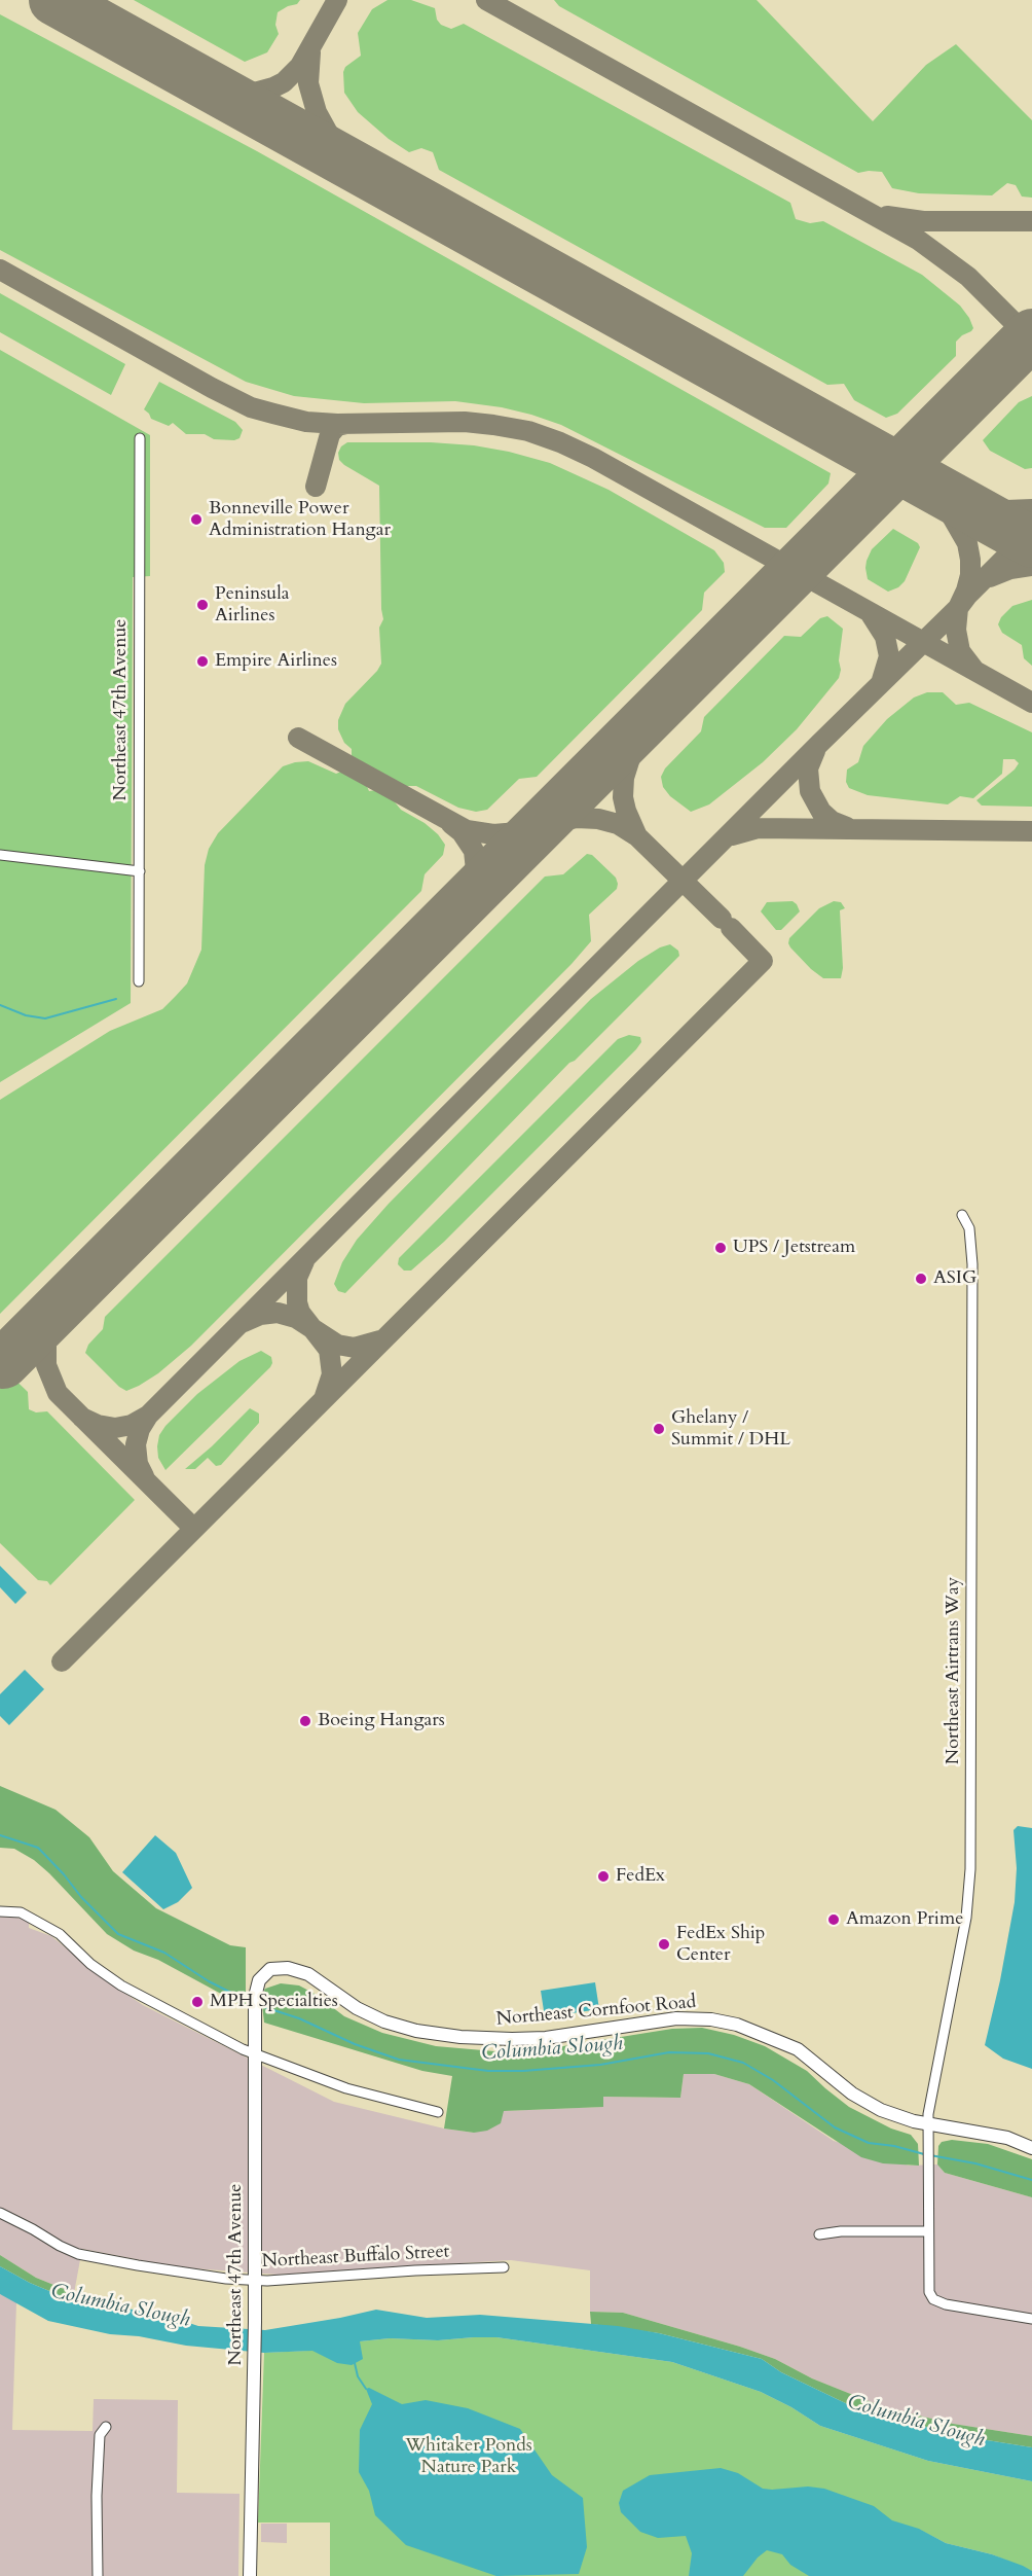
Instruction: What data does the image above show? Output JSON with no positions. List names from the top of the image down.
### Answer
{
  "streets": {
    "street": [
      "Northeast 47th Avenue",
      "Northeast Airtrans Way",
      "Northeast Cornfoot Road",
      "Northeast Buffalo Street"
    ]
  },
  "crossings": [
    ["Northeast 47th Avenue", "Northeast Cornfoot Road"],
    ["Northeast 47th Avenue", "Northeast Buffalo Street"],
    ["Northeast Airtrans Way", "Northeast Cornfoot Road"]
  ],
  "water": ["Columbia Slough"],
  "parks": ["Whitaker Ponds Nature Park"],
  "places": [
    "Bonneville Power Administration Hangar",
    "Peninsula Airlines",
    "Empire Airlines",
    "UPS / Jetstream",
    "ASIG",
    "Ghelany / Summit / DHL",
    "Boeing Hangars",
    "FedEx",
    "Amazon Prime",
    "FedEx Ship Center",
    "MPH Specialties"
  ]
}
